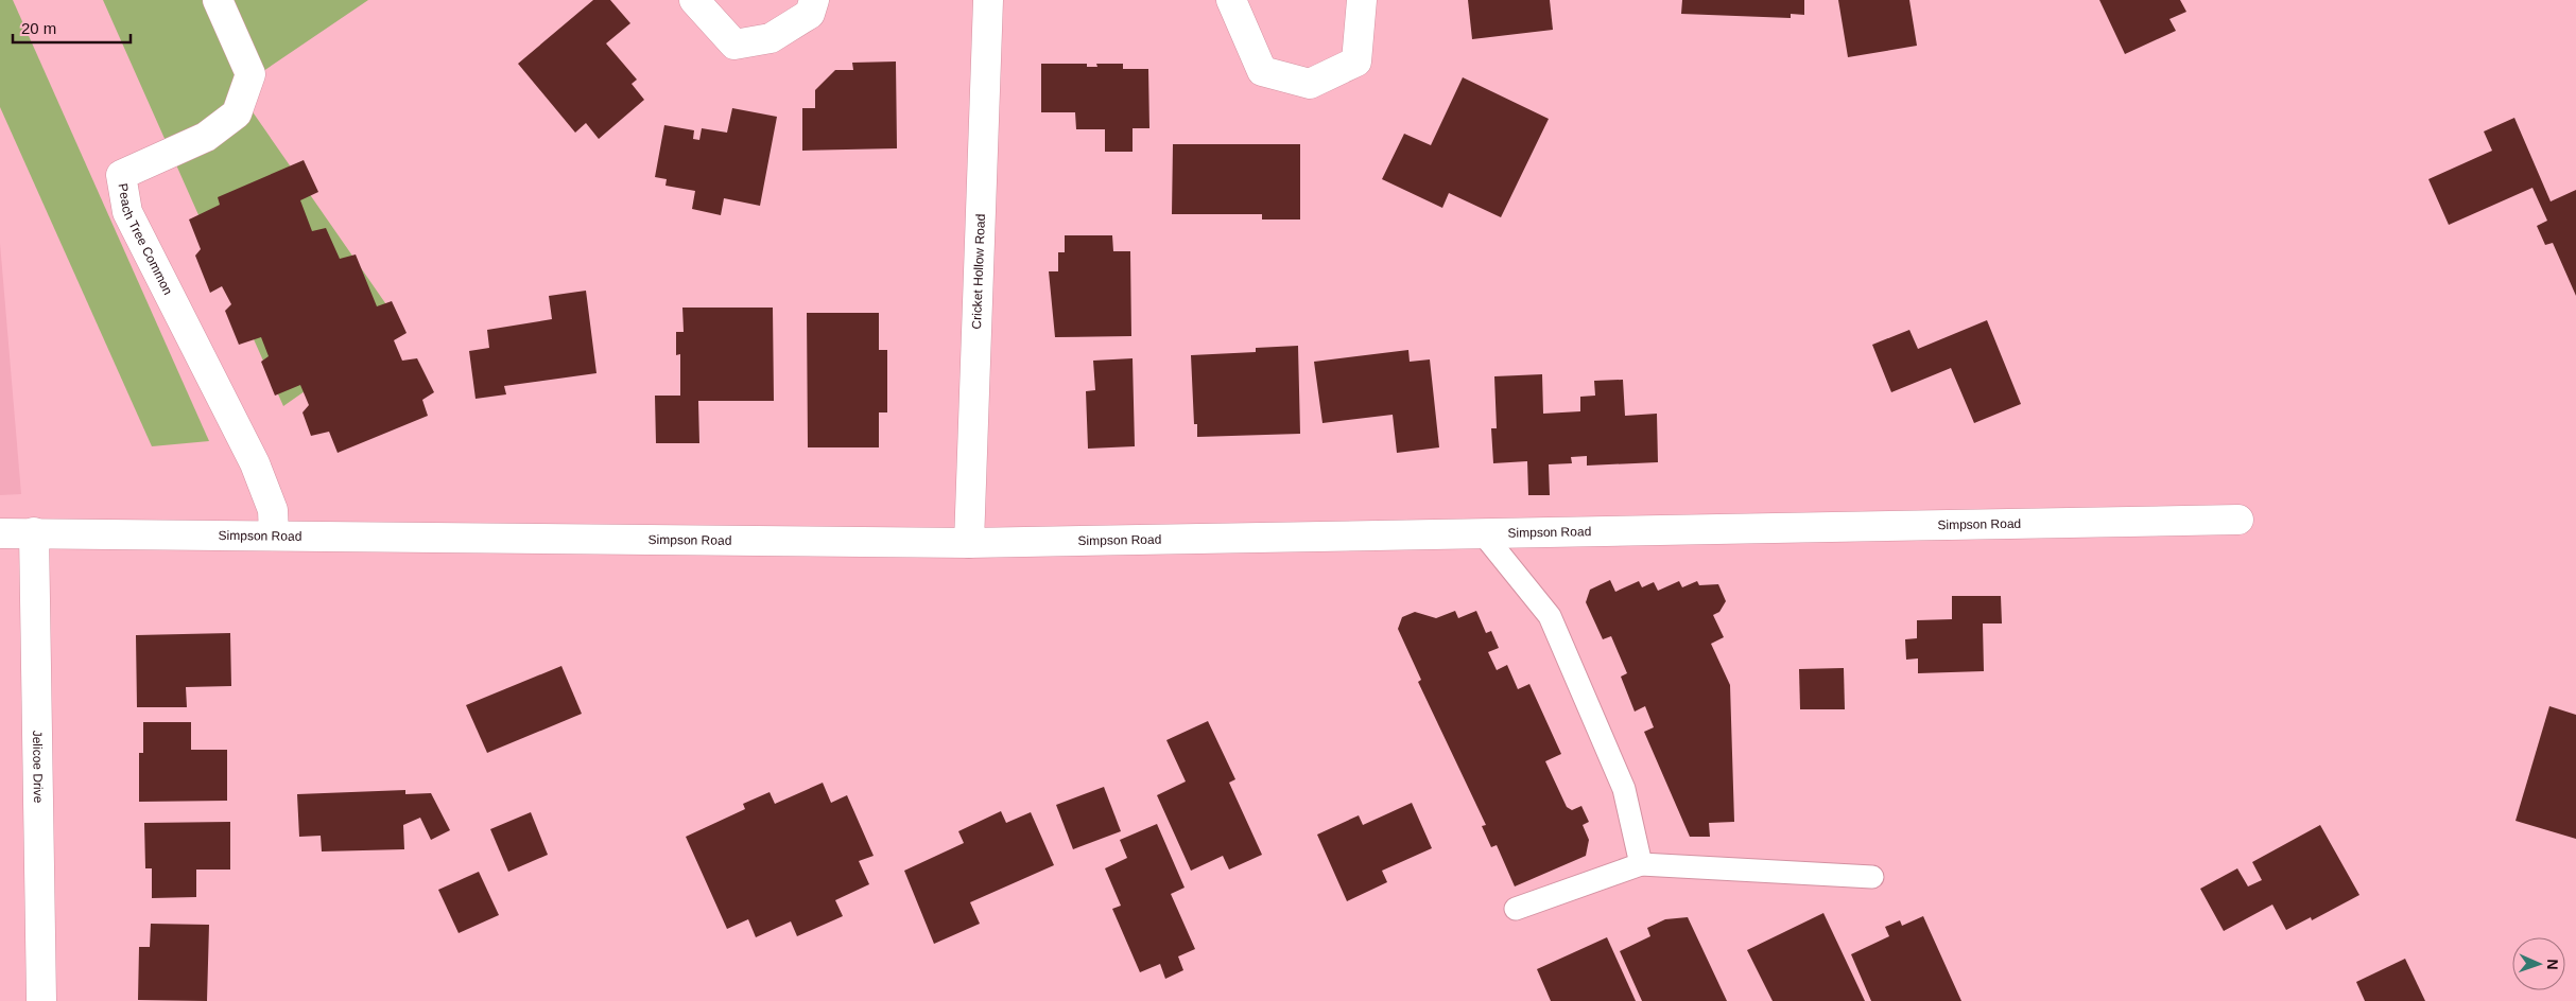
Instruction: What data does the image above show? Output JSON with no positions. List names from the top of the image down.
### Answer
{
  "streets": {
    "street": [
      "Peach Tree Common",
      "Cricket Hollow Road",
      "Simpson Road",
      "Jelicoe Drive"
    ]
  },
  "crossings": [
    ["Peach Tree Common", "Simpson Road"],
    ["Cricket Hollow Road", "Simpson Road"],
    ["Simpson Road", "Jelicoe Drive"]
  ],
  "scale_bar": "20 m",
  "north": "right"
}
